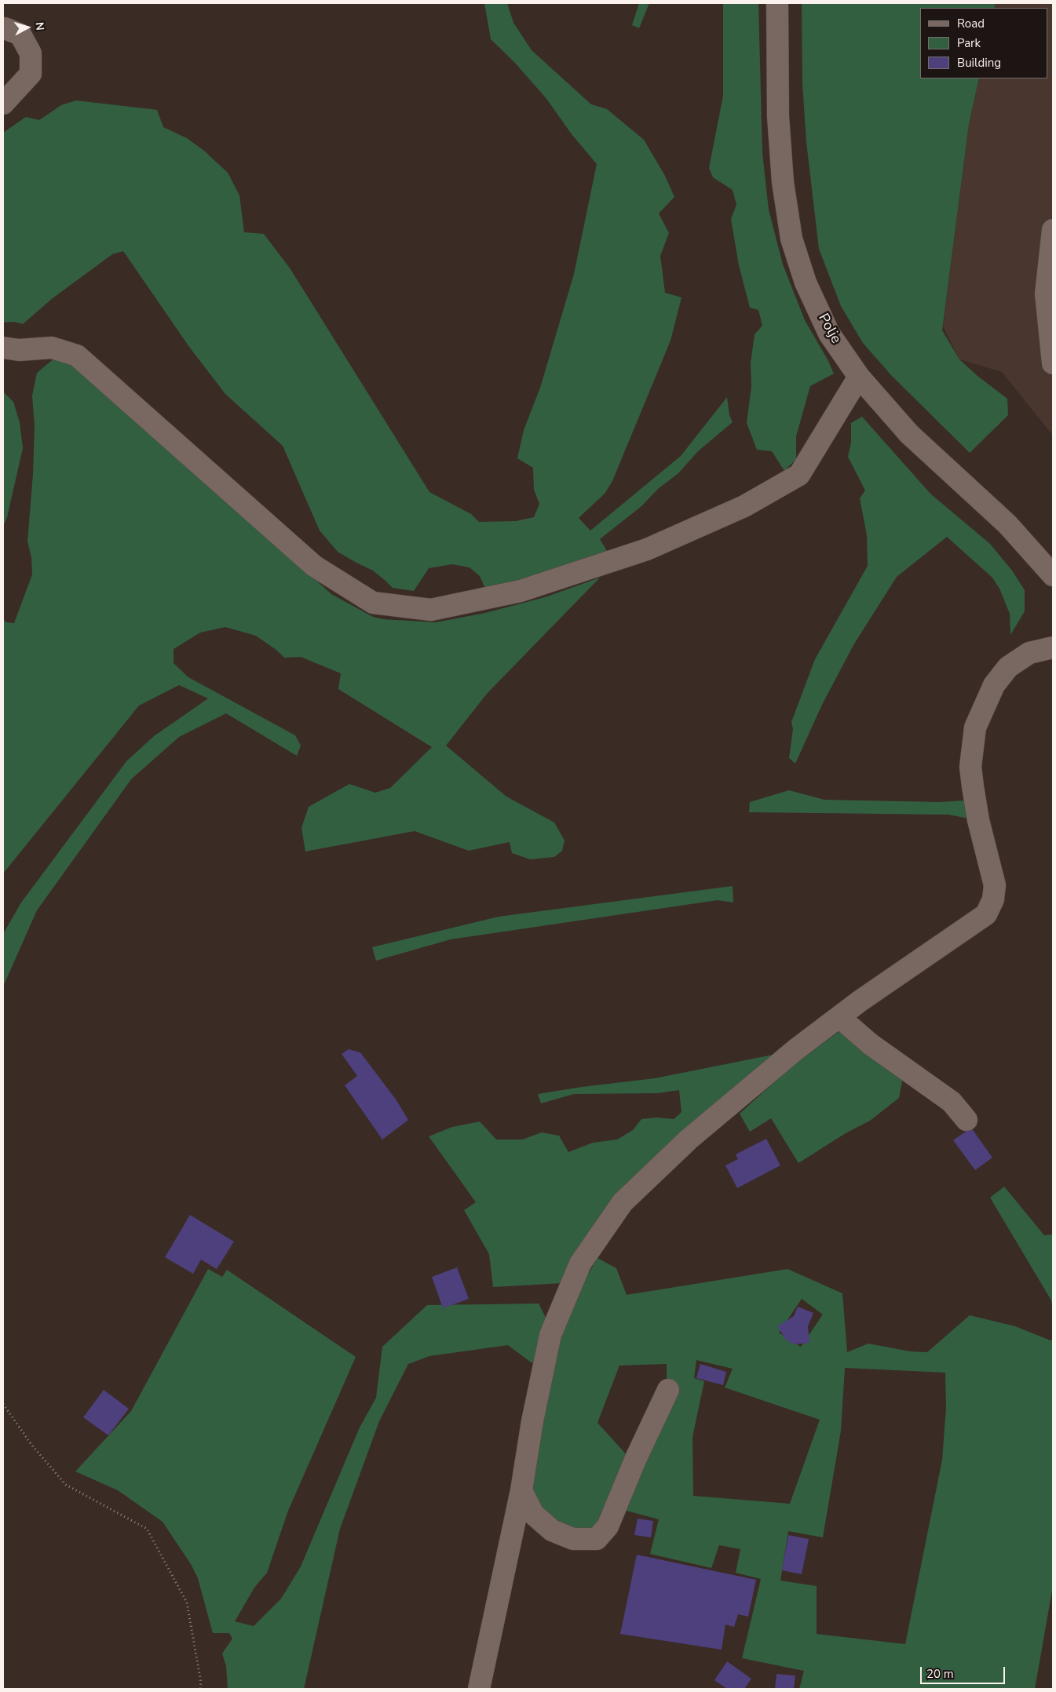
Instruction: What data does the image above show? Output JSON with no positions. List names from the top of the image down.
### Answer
{
  "streets": {
    "street": ["Polje"]
  },
  "legend": ["Road", "Park", "Building"],
  "scale_bar": "20 m",
  "north": "right"
}
